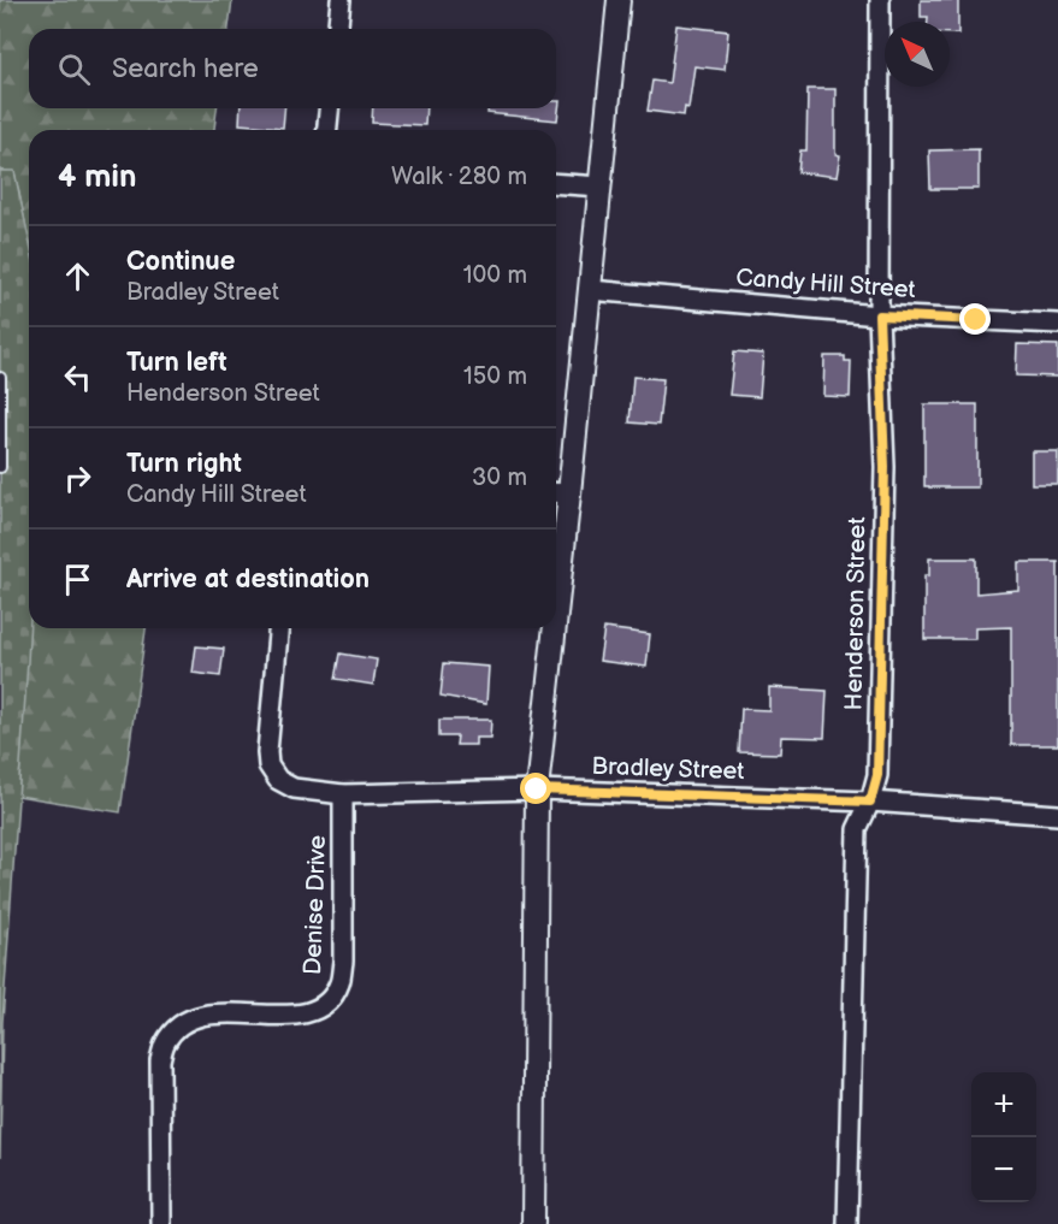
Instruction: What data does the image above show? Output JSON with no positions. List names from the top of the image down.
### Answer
{
  "streets": {
    "street": [
      "Candy Hill Street",
      "Henderson Street",
      "Bradley Street",
      "Denise Drive"
    ]
  },
  "crossings": [
    ["Candy Hill Street", "Henderson Street"],
    ["Henderson Street", "Bradley Street"],
    ["Bradley Street", "Denise Drive"]
  ],
  "north": "top left",
  "page": {
    "search": "Search here",
    "heading": ["4 min", "Walk · 280 m"],
    "list": [
      ["Continue", "Bradley Street", "100 m"],
      ["Turn left", "Henderson Street", "150 m"],
      ["Turn right", "Candy Hill Street", "30 m"],
      "Arrive at destination"
    ],
    "map_buttons": ["+", "−"]
  }
}
